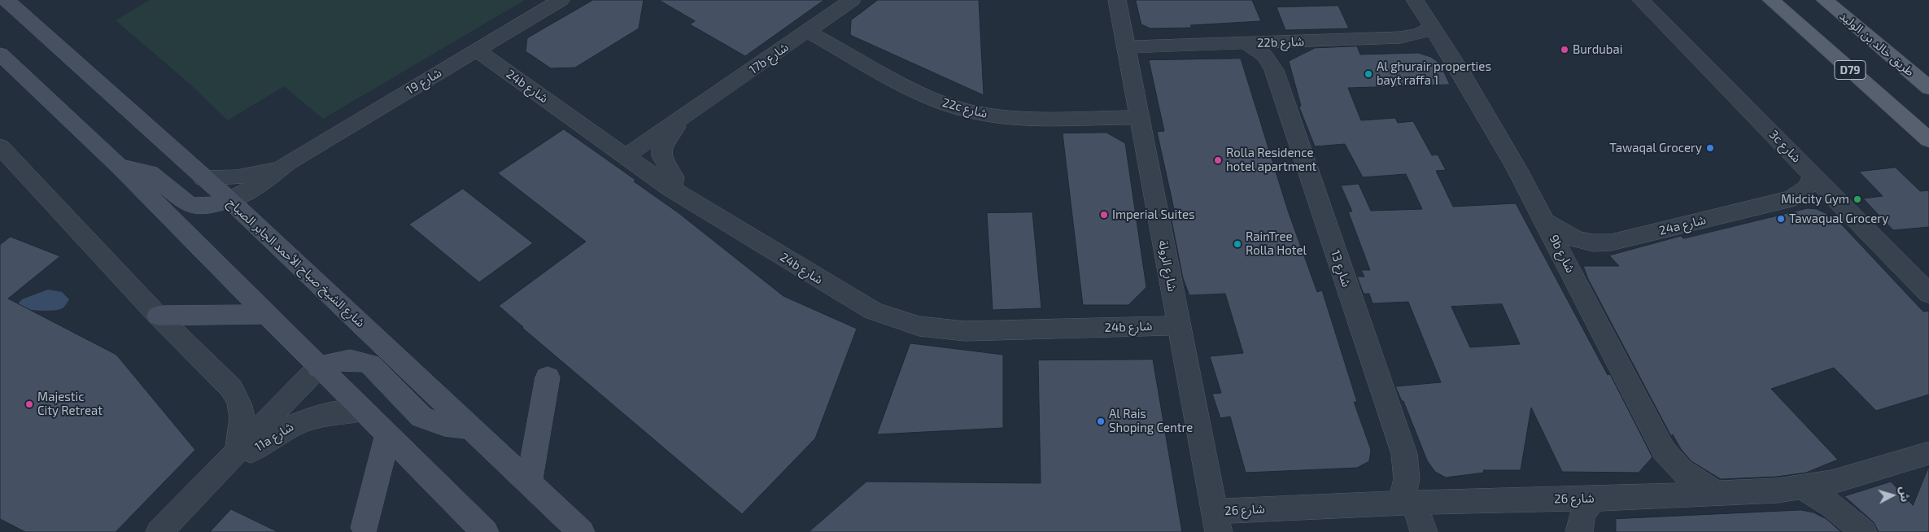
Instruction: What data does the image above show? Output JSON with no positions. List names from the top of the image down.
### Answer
{
  "streets": {
    "main road": ["طريق خالد بن الوليد", "D79", "شارع الشيخ صباح الأحمد الجابر الصباح"],
    "street": [
      "22b شارع",
      "17b شارع",
      "شارع 19",
      "24b شارع",
      "22c شارع",
      "3c شارع",
      "24a شارع",
      "9b شارع",
      "شارع الرولة",
      "شارع 13",
      "11a شارع",
      "شارع 26"
    ]
  },
  "crossings": [
    ["22b شارع", "9b شارع"],
    ["22b شارع", "شارع الرولة"],
    ["22b شارع", "شارع 13"],
    ["17b شارع", "24b شارع"],
    ["17b شارع", "22c شارع"],
    ["شارع 19", "24b شارع"],
    ["شارع 19", "شارع الشيخ صباح الأحمد الجابر الصباح"],
    ["24b شارع", "شارع الرولة"],
    ["22c شارع", "شارع الرولة"],
    ["3c شارع", "24a شارع"],
    ["24a شارع", "9b شارع"],
    ["9b شارع", "شارع 26"],
    ["شارع الرولة", "شارع 26"],
    ["شارع 13", "شارع 26"]
  ],
  "places": [
    "Burdubai",
    "Al ghurair properties bayt raffa 1",
    "Tawaqal Grocery",
    "Rolla Residence hotel apartment",
    "Midcity Gym",
    "Imperial Suites",
    "Tawaqual Grocery",
    "RainTree Rolla Hotel",
    "Majestic City Retreat",
    "Al Rais Shoping Centre"
  ],
  "north": "right"
}
